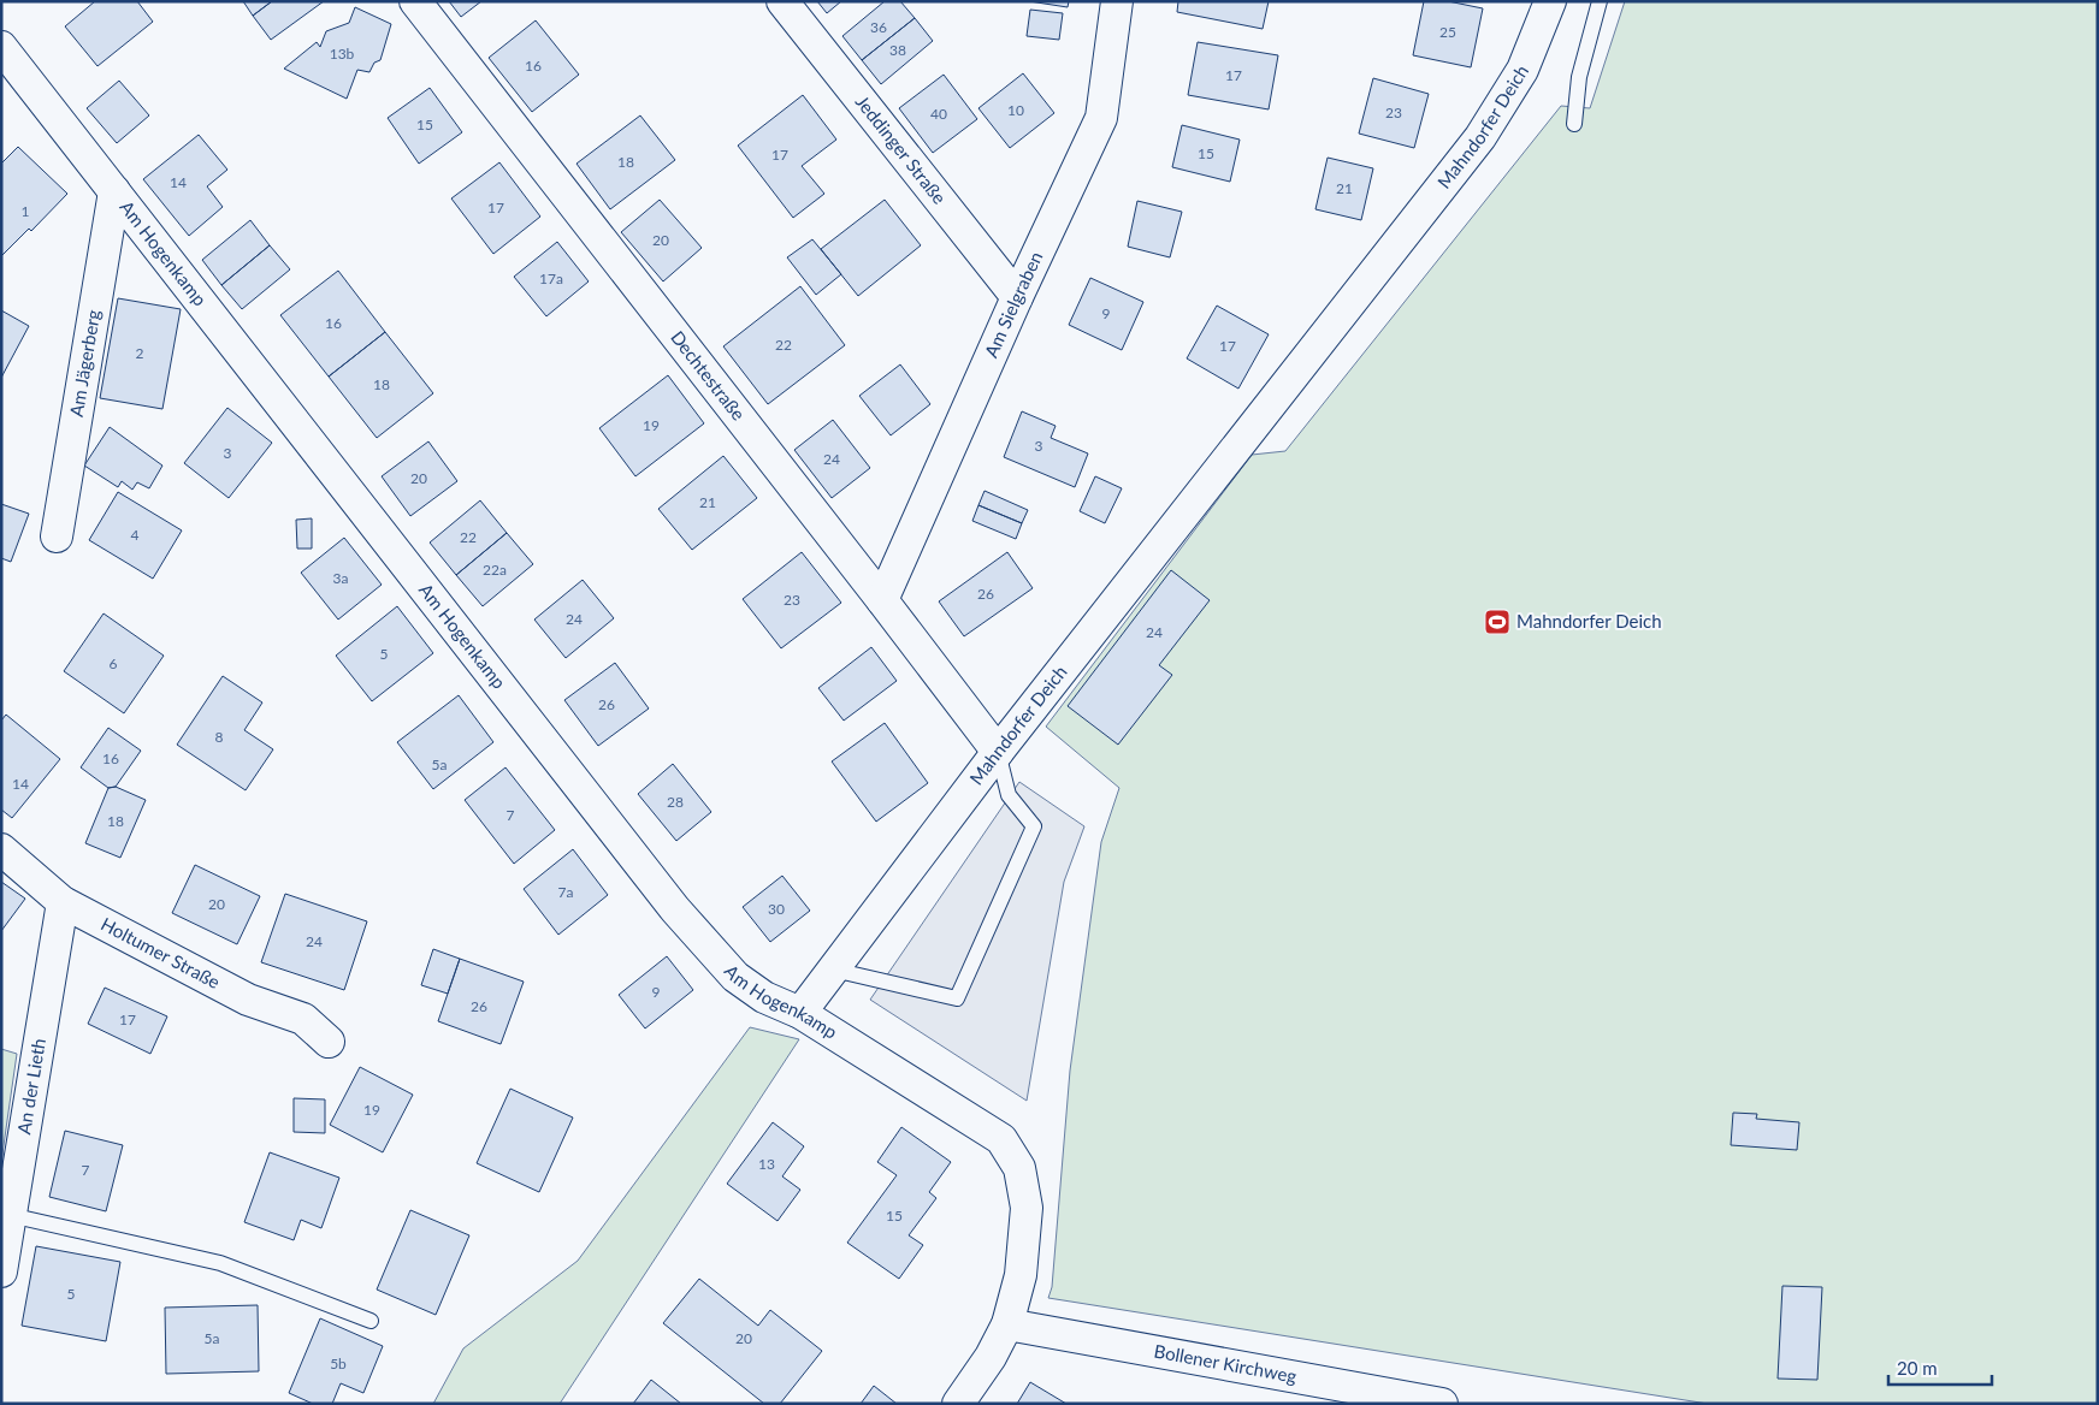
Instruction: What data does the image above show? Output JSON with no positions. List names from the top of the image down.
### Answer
{
  "streets": {
    "street": [
      "Mahndorfer Deich",
      "Jeddinger Straße",
      "Am Hogenkamp",
      "Am Sielgraben",
      "Am Jägerberg",
      "Dechtestraße",
      "Holtumer Straße",
      "An der Lieth",
      "Bollener Kirchweg"
    ]
  },
  "crossings": [
    ["Mahndorfer Deich", "Am Hogenkamp"],
    ["Mahndorfer Deich", "Dechtestraße"],
    ["Jeddinger Straße", "Am Sielgraben"],
    ["Am Hogenkamp", "Am Jägerberg"],
    ["Am Hogenkamp", "Bollener Kirchweg"],
    ["Am Sielgraben", "Dechtestraße"],
    ["Holtumer Straße", "An der Lieth"]
  ],
  "places": {
    "sports": ["Mahndorfer Deich"]
  },
  "house_numbers": [
    "36",
    "25",
    "38",
    "13b",
    "16",
    "17",
    "10",
    "23",
    "40",
    "15",
    "15",
    "17",
    "18",
    "14",
    "21",
    "17",
    "1",
    "20",
    "17a",
    "9",
    "16",
    "22",
    "17",
    "2",
    "18",
    "19",
    "3",
    "3",
    "24",
    "20",
    "21",
    "4",
    "22",
    "22a",
    "3a",
    "26",
    "23",
    "24",
    "24",
    "5",
    "6",
    "26",
    "8",
    "16",
    "5a",
    "14",
    "28",
    "7",
    "18",
    "7a",
    "20",
    "30",
    "24",
    "9",
    "26",
    "17",
    "19",
    "13",
    "7",
    "15",
    "5",
    "5a",
    "20",
    "5b"
  ],
  "scale_bar": "20 m"
}
